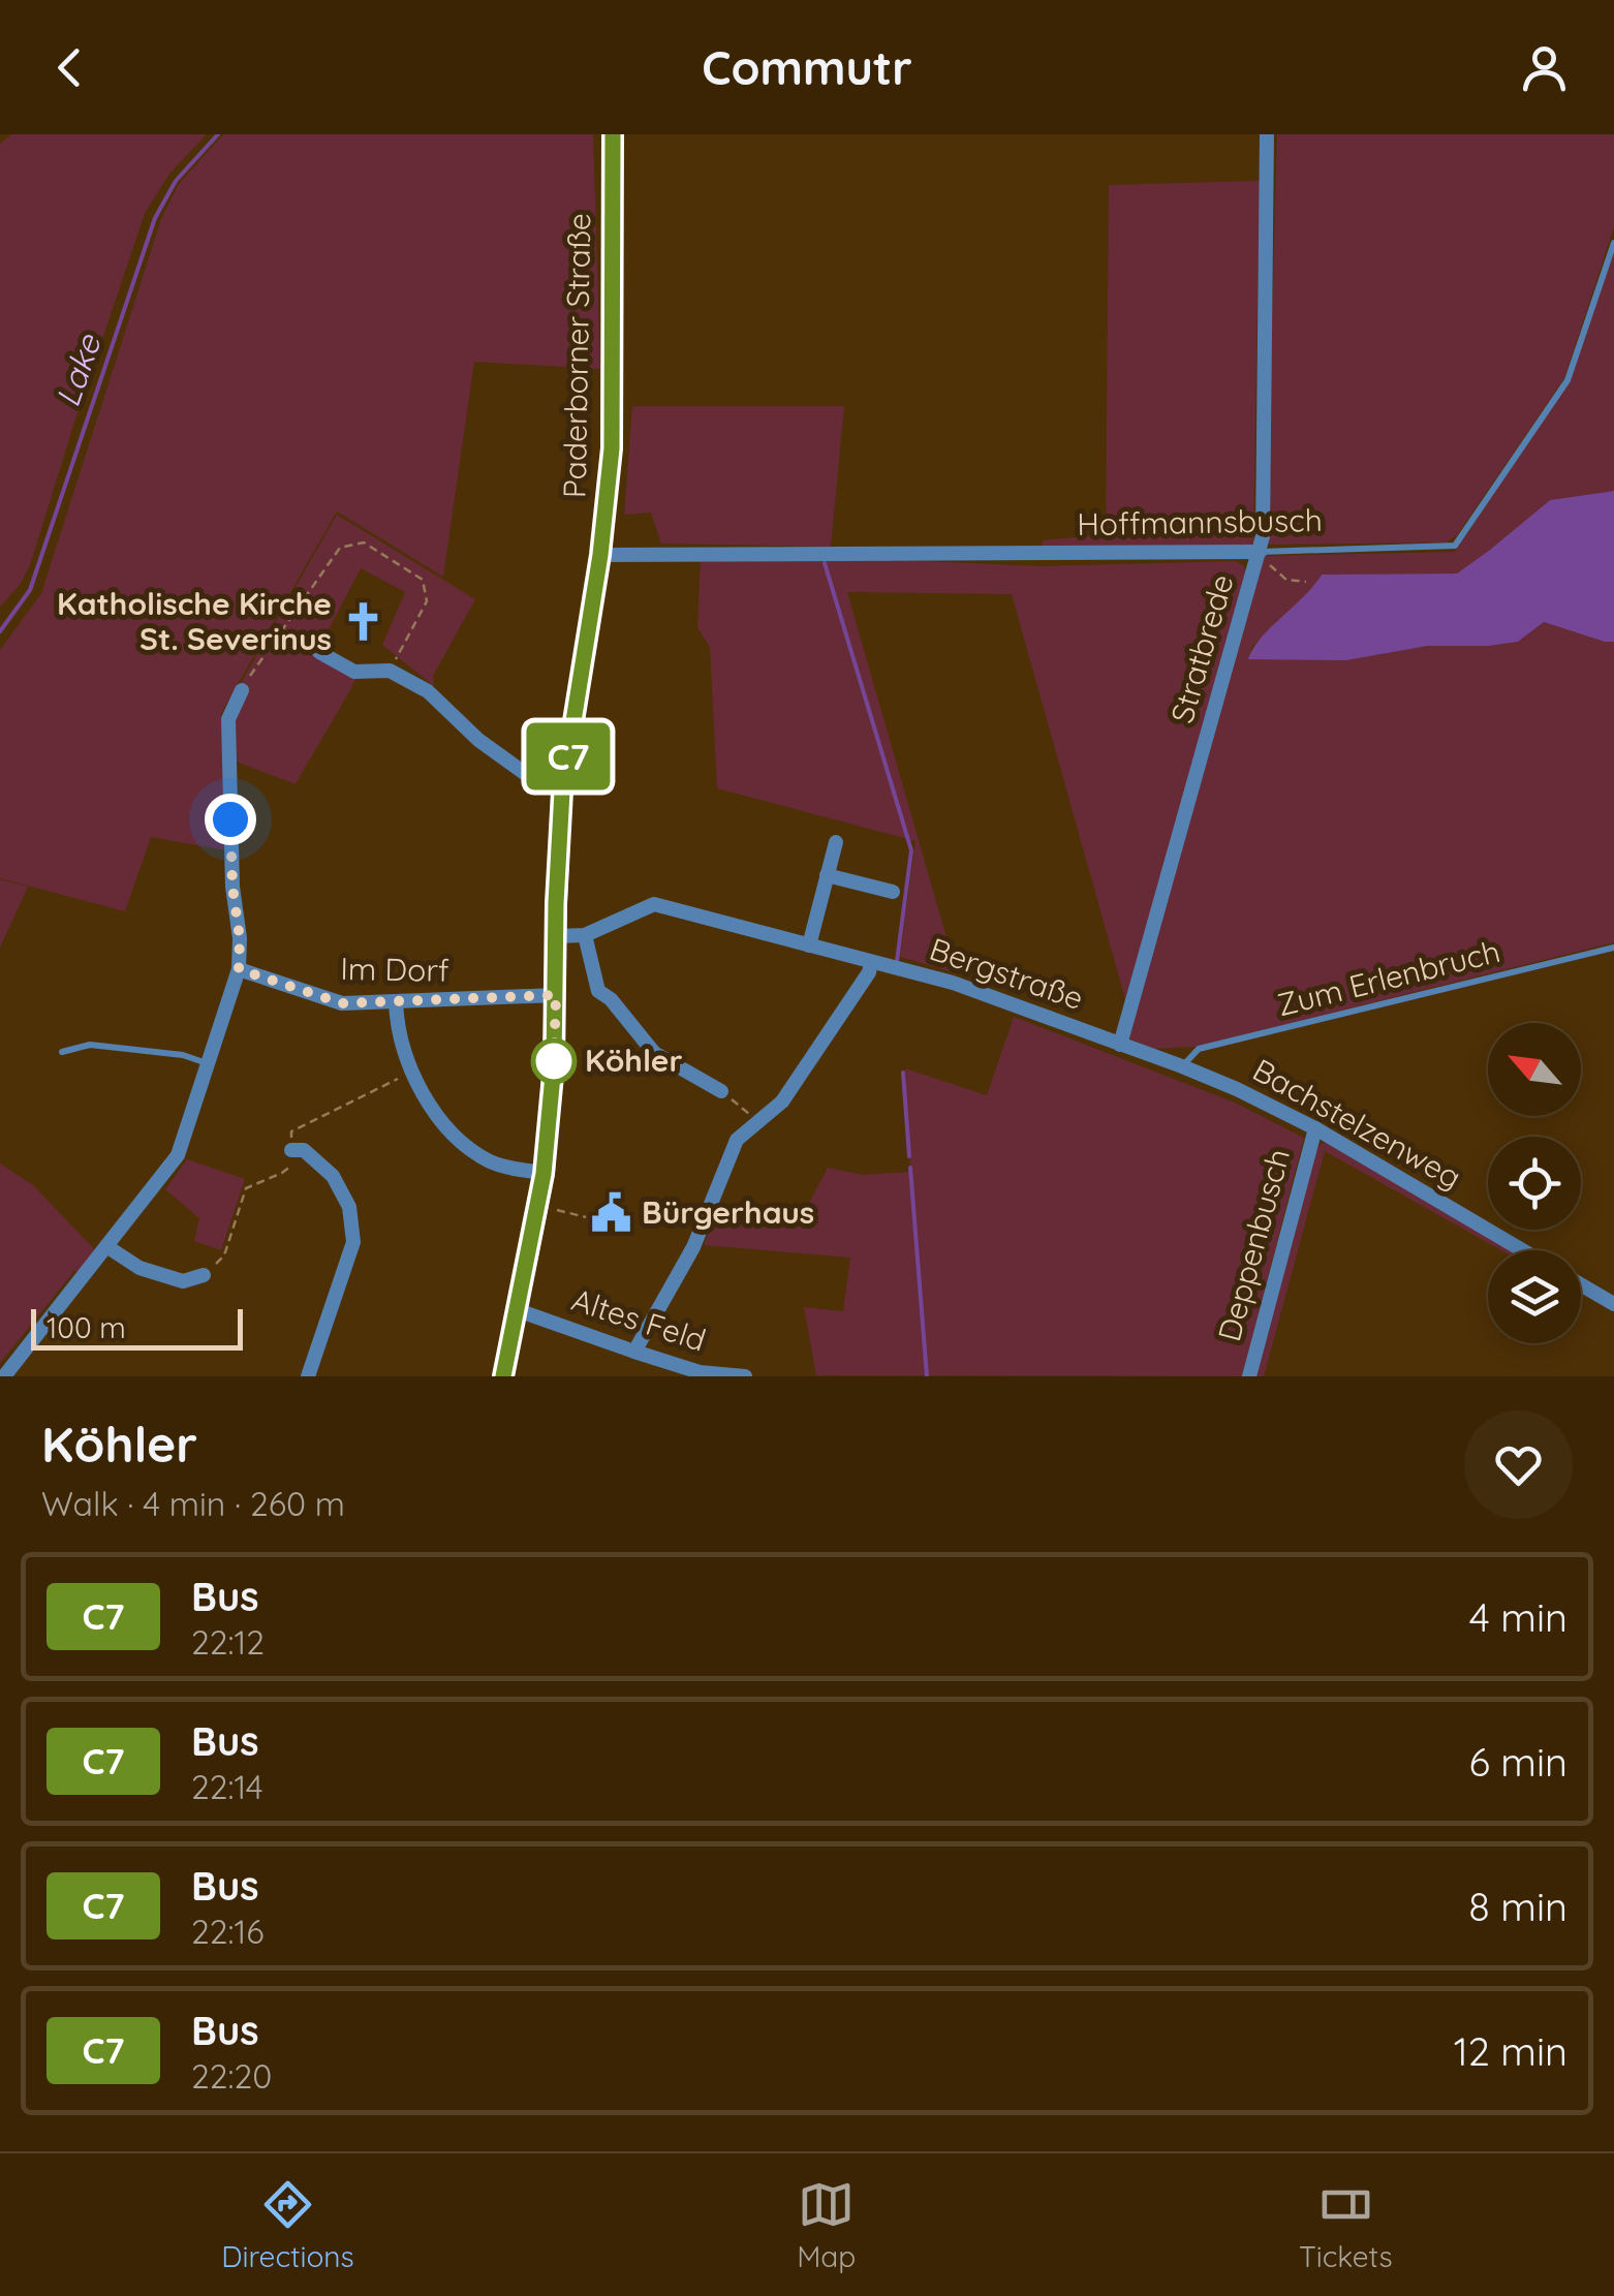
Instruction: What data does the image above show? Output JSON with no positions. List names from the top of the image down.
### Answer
{
  "streets": {
    "main road": ["Paderborner Straße"],
    "street": [
      "Hoffmannsbusch",
      "Stratbrede",
      "Im Dorf",
      "Bergstraße",
      "Bachstelzenweg",
      "Deppenbusch",
      "Altes Feld"
    ],
    "lane": ["Zum Erlenbruch"]
  },
  "crossings": [
    ["Paderborner Straße", "Hoffmannsbusch"],
    ["Paderborner Straße", "Im Dorf"],
    ["Paderborner Straße", "Bergstraße"],
    ["Paderborner Straße", "Altes Feld"],
    ["Hoffmannsbusch", "Stratbrede"],
    ["Stratbrede", "Bergstraße"],
    ["Bergstraße", "Zum Erlenbruch"],
    ["Bergstraße", "Bachstelzenweg"],
    ["Zum Erlenbruch", "Bachstelzenweg"],
    ["Bachstelzenweg", "Deppenbusch"]
  ],
  "water": ["Lake"],
  "places": {
    "church": ["Katholische Kirche St. Severinus"],
    "other": ["Köhler"],
    "public building": ["Bürgerhaus"]
  },
  "lines": ["bus line C7"],
  "scale_bar": "100 m",
  "north": "top left",
  "page": {
    "header": "Commutr",
    "on_map": "C7",
    "scale": "100 m",
    "heading": ["Köhler", "Walk · 4 min · 260 m"],
    "list": [
      {
        "mark": "C7",
        "name": "Bus",
        "note": "22:12",
        "value": "4 min"
      },
      {
        "mark": "C7",
        "name": "Bus",
        "note": "22:14",
        "value": "6 min"
      },
      {
        "mark": "C7",
        "name": "Bus",
        "note": "22:16",
        "value": "8 min"
      },
      {
        "mark": "C7",
        "name": "Bus",
        "note": "22:20",
        "value": "12 min"
      }
    ],
    "tabs": ["Directions", "Map", "Tickets"]
  }
}
